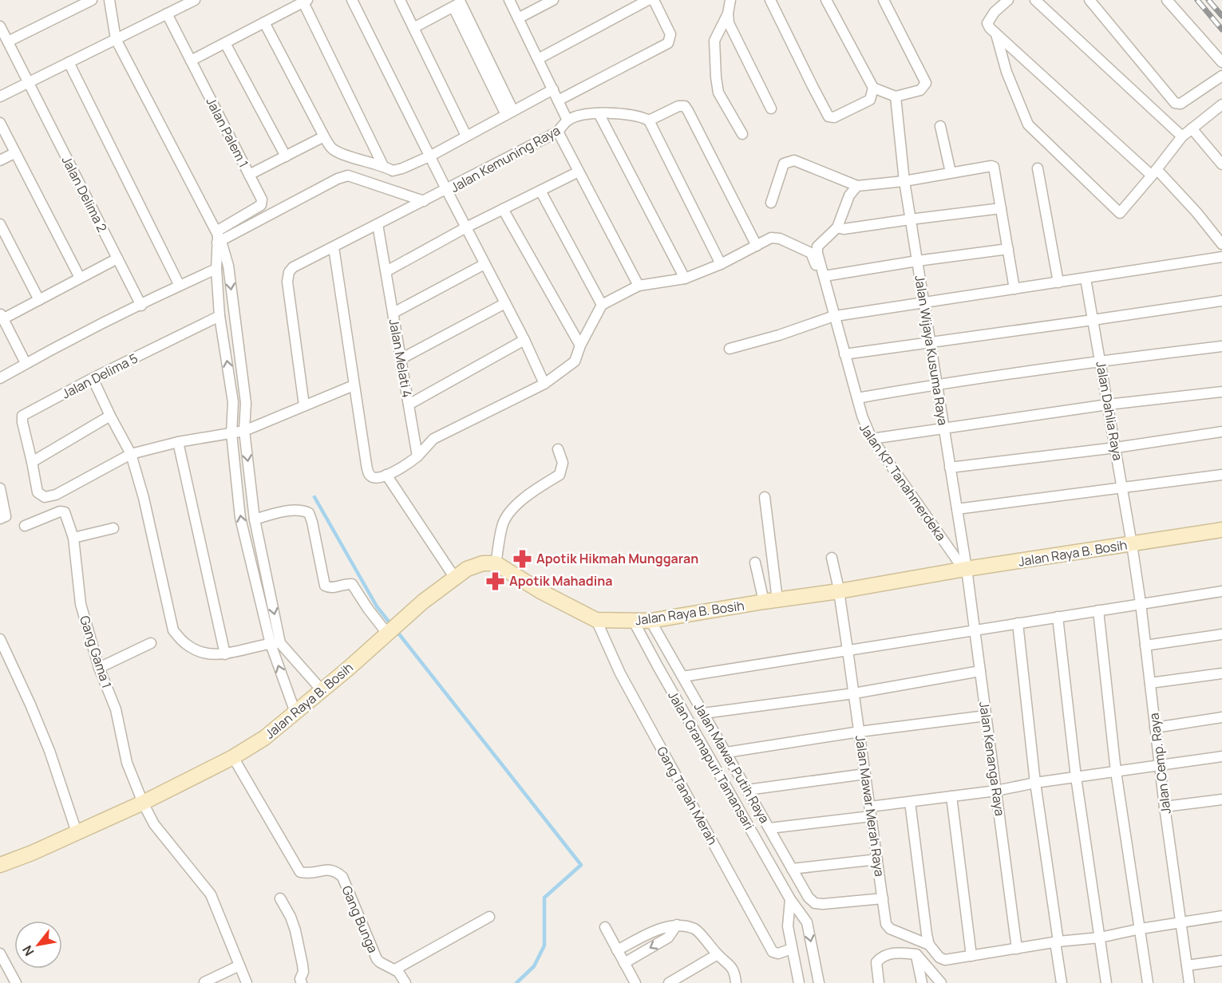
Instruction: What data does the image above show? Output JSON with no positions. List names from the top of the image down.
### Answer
{
  "streets": {
    "main road": ["Jalan Raya B. Bosih"],
    "street": [
      "Jalan Palem 1",
      "Jalan Kemuning Raya",
      "Jalan Delima 2",
      "Jalan Wijaya Kusuma Raya",
      "Jalan Melati 4",
      "Jalan Delima 5",
      "Jalan Dahlia Raya",
      "Jalan KP. Tanahmerdeka",
      "Gang Gama 1",
      "Jalan Kenanga Raya",
      "Jalan Gramapuri Tamansari",
      "Jalan Mawar Putih Raya",
      "Jalan Cemp. Raya",
      "Gang Tanah Merah",
      "Jalan Mawar Merah Raya",
      "Gang Bunga"
    ]
  },
  "crossings": [
    ["Jalan Wijaya Kusuma Raya", "Jalan KP. Tanahmerdeka"],
    ["Jalan Wijaya Kusuma Raya", "Jalan Raya B. Bosih"],
    ["Jalan Wijaya Kusuma Raya", "Jalan Kenanga Raya"],
    ["Jalan Dahlia Raya", "Jalan Raya B. Bosih"],
    ["Jalan Dahlia Raya", "Jalan Cemp. Raya"],
    ["Jalan KP. Tanahmerdeka", "Jalan Raya B. Bosih"],
    ["Jalan KP. Tanahmerdeka", "Jalan Kenanga Raya"],
    ["Jalan Raya B. Bosih", "Gang Gama 1"],
    ["Jalan Raya B. Bosih", "Jalan Kenanga Raya"],
    ["Jalan Raya B. Bosih", "Jalan Gramapuri Tamansari"],
    ["Jalan Raya B. Bosih", "Jalan Mawar Putih Raya"],
    ["Jalan Raya B. Bosih", "Jalan Cemp. Raya"],
    ["Jalan Raya B. Bosih", "Gang Tanah Merah"],
    ["Jalan Raya B. Bosih", "Jalan Mawar Merah Raya"],
    ["Jalan Raya B. Bosih", "Gang Bunga"],
    ["Jalan Mawar Putih Raya", "Jalan Mawar Merah Raya"]
  ],
  "places": {
    "pharmacy": ["Apotik Hikmah Munggaran", "Apotik Mahadina"]
  },
  "north": "bottom left"
}
